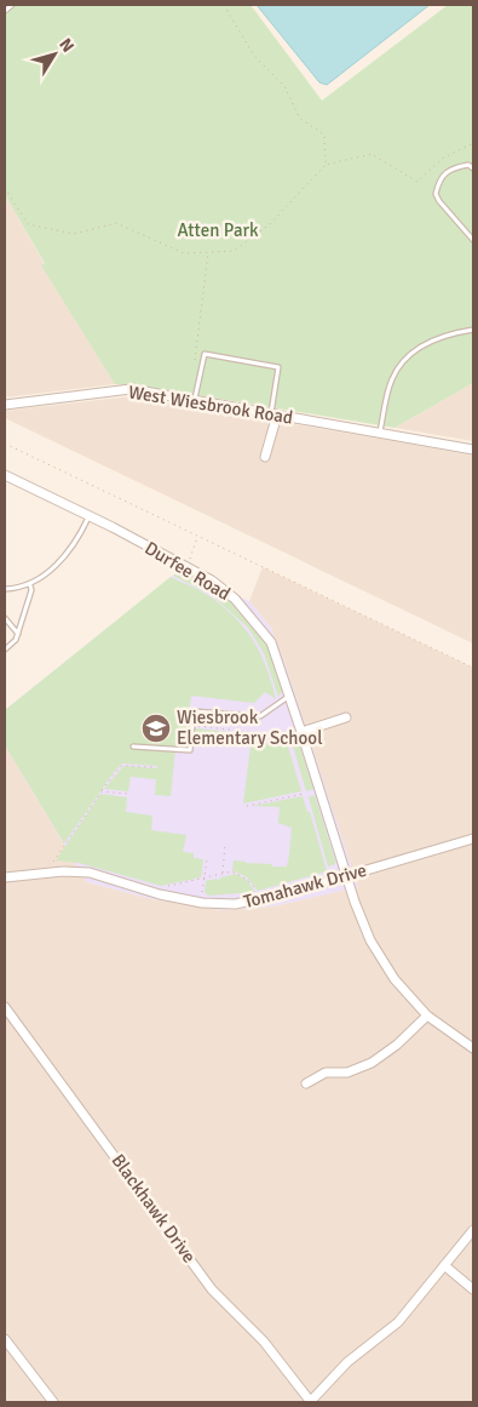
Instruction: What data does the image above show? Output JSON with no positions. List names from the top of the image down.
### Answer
{
  "streets": {
    "street": [
      "West Wiesbrook Road",
      "Durfee Road",
      "Tomahawk Drive",
      "Blackhawk Drive"
    ]
  },
  "crossings": [
    ["Durfee Road", "Tomahawk Drive"]
  ],
  "parks": ["Atten Park"],
  "places": {
    "school or university": ["Wiesbrook Elementary School"]
  },
  "north": "top right"
}
